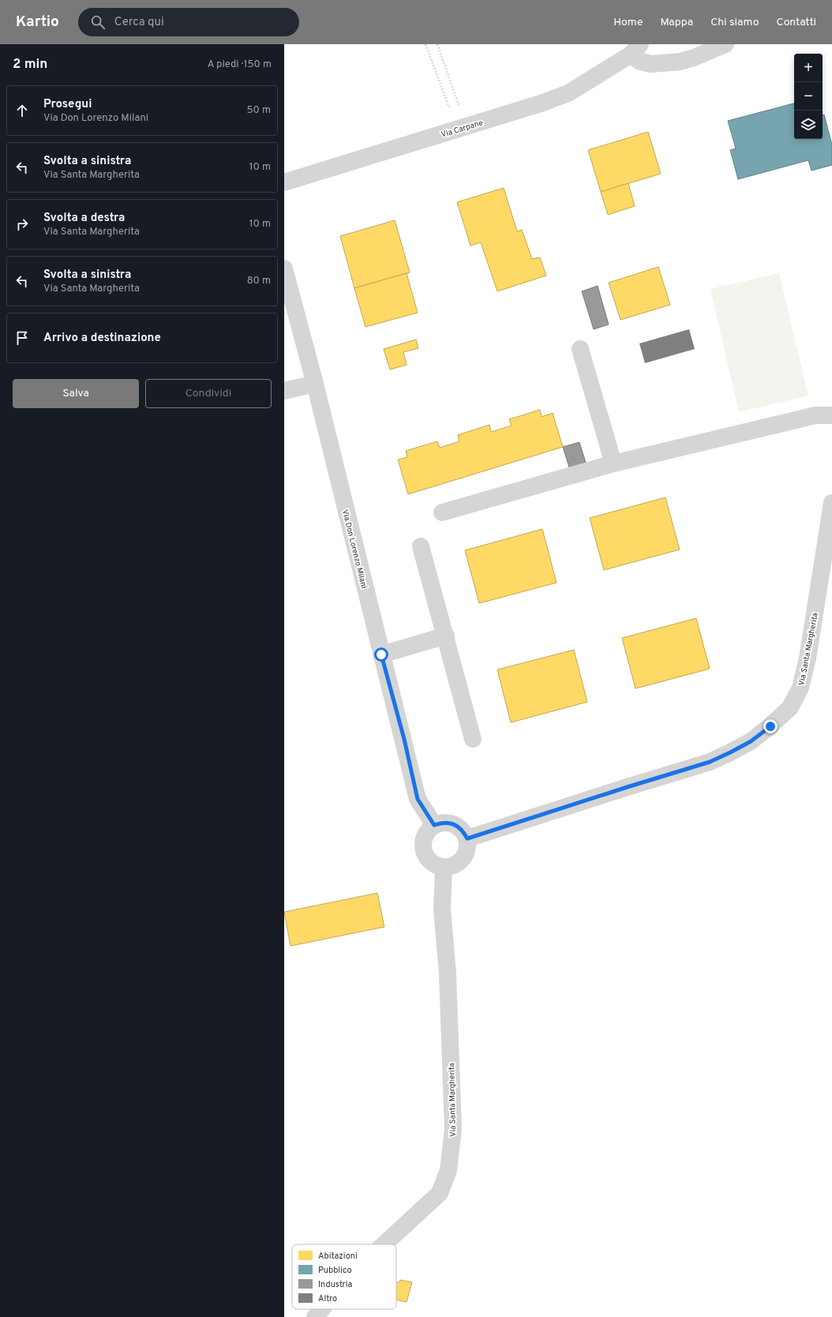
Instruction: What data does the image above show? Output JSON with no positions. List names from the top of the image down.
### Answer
{
  "streets": {
    "street": ["Via Carpane", "Via Don Lorenzo Milani", "Via Santa Margherita"]
  },
  "crossings": [
    ["Via Don Lorenzo Milani", "Via Santa Margherita"]
  ],
  "legend": [
    "Abitazioni",
    "Pubblico",
    "Industria",
    "Altro"
  ],
  "page": {
    "header": "Kartio",
    "search": "Cerca qui",
    "nav": [
      "Home",
      "Mappa",
      "Chi siamo",
      "Contatti"
    ],
    "heading": ["2 min", "A piedi · 150 m"],
    "map_buttons": ["+", "−"],
    "list": [
      ["Prosegui", "Via Don Lorenzo Milani", "50 m"],
      ["Svolta a sinistra", "Via Santa Margherita", "10 m"],
      ["Svolta a destra", "Via Santa Margherita", "10 m"],
      ["Svolta a sinistra", "Via Santa Margherita", "80 m"],
      "Arrivo a destinazione"
    ],
    "buttons": ["Salva", "Condividi"]
  }
}
